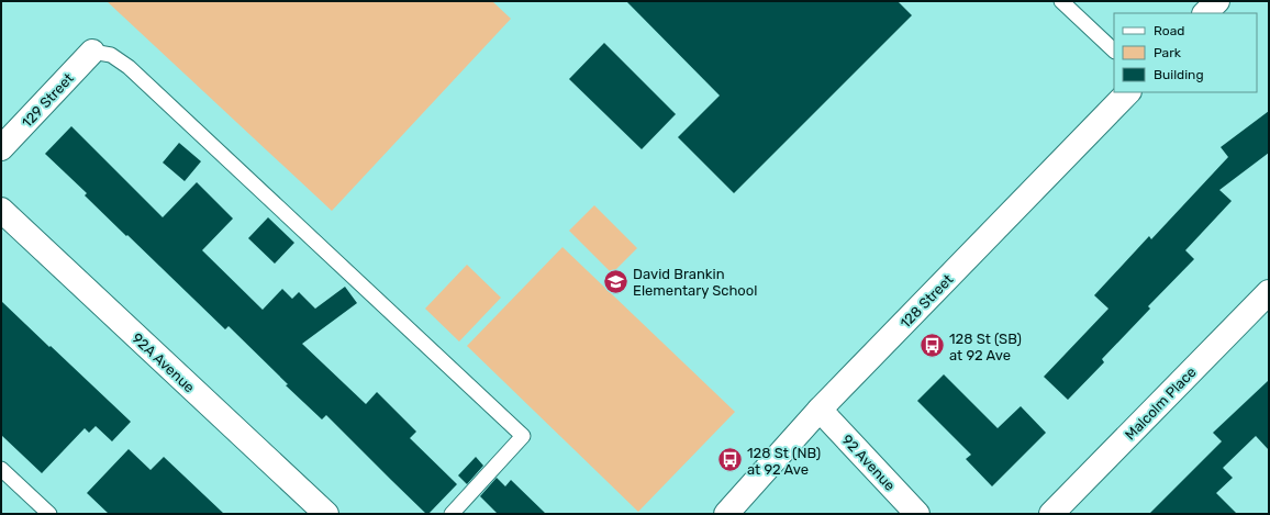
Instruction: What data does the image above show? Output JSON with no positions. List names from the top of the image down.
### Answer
{
  "streets": {
    "street": [
      "129 Street",
      "128 Street",
      "92A Avenue",
      "Malcolm Place",
      "92 Avenue"
    ]
  },
  "crossings": [
    ["128 Street", "92 Avenue"]
  ],
  "places": {
    "school or university": ["David Brankin Elementary School"],
    "bus stop": ["128 St (SB) at 92 Ave", "128 St (NB) at 92 Ave"]
  },
  "legend": ["Road", "Park", "Building"]
}
